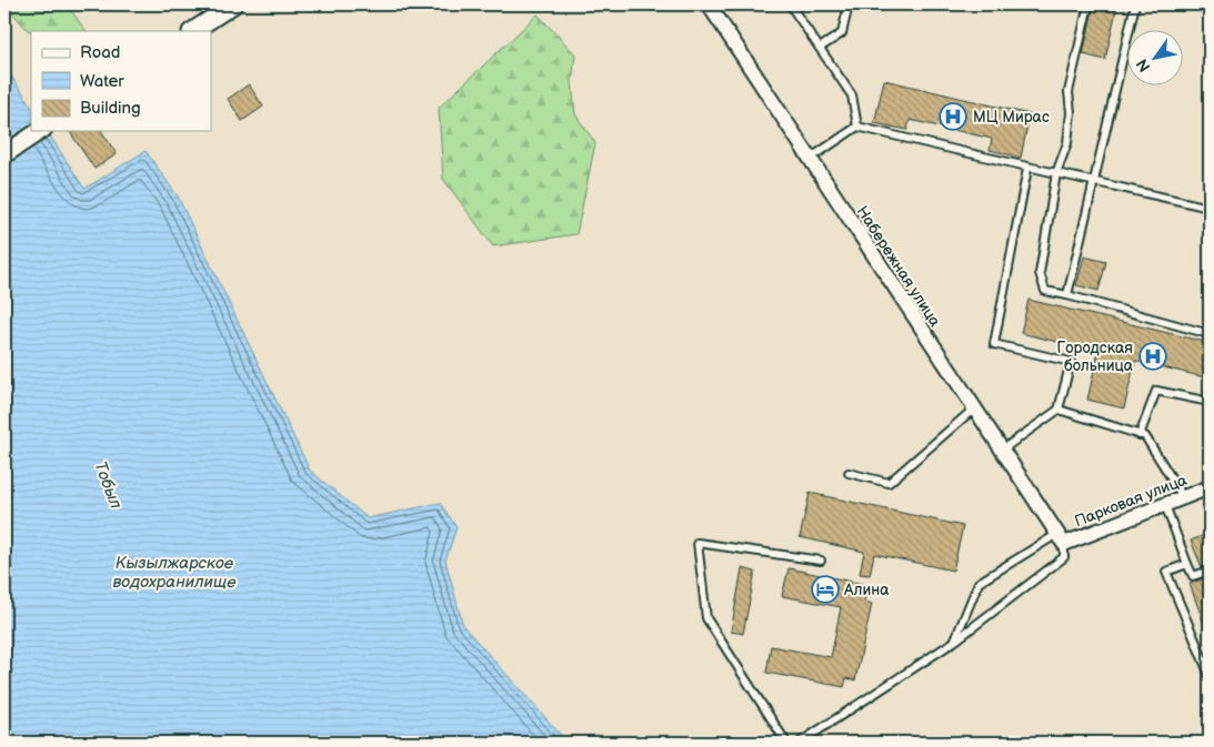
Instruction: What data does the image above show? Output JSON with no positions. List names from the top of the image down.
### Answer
{
  "streets": {
    "street": ["Набережная улица", "Парковая улица"]
  },
  "crossings": [
    ["Набережная улица", "Парковая улица"]
  ],
  "water": ["Тобыл", "Кызылжарское водохранилище"],
  "places": {
    "hospital": ["МЦ Мирас", "Городская больница"],
    "hotel": ["Алина"]
  },
  "legend": ["Road", "Water", "Building"],
  "north": "bottom left"
}
